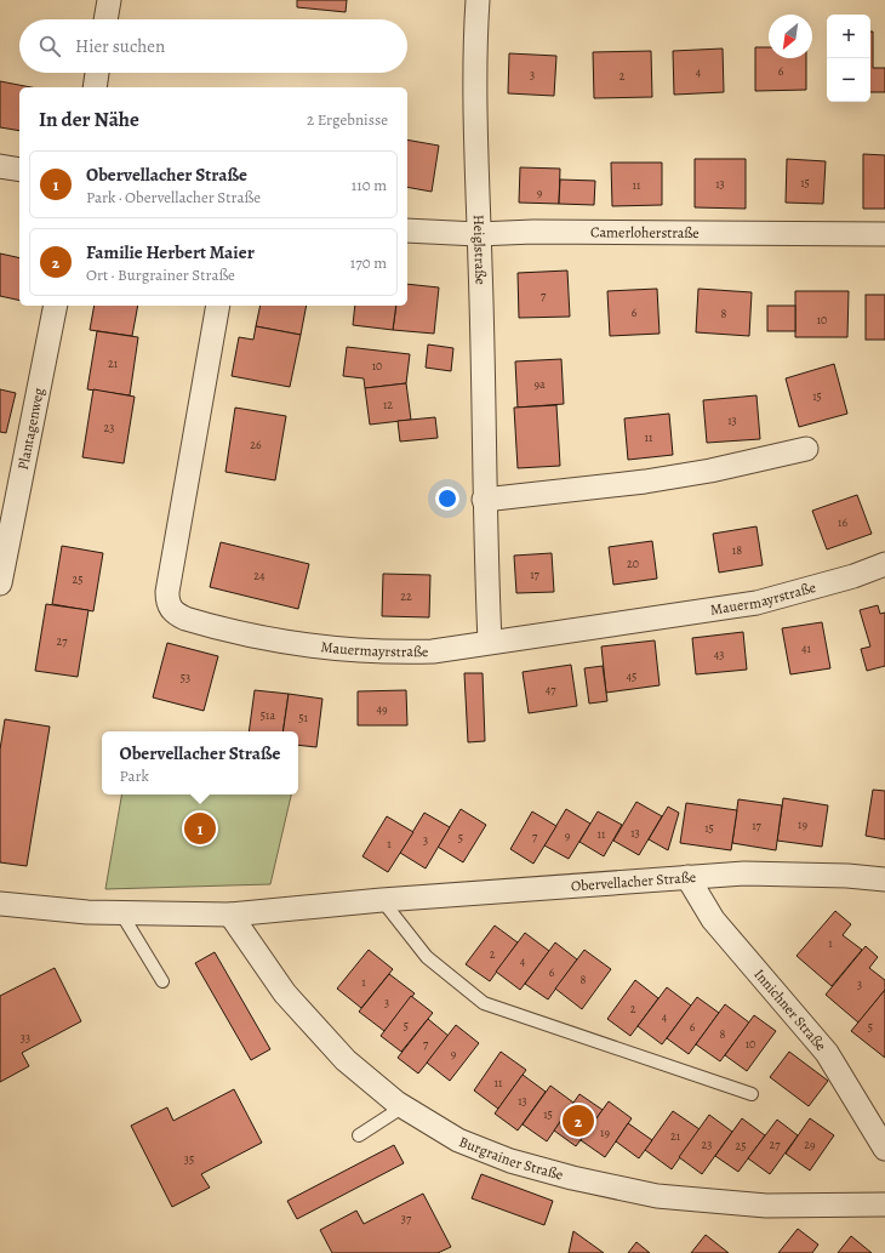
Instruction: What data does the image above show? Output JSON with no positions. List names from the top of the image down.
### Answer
{
  "streets": {
    "street": [
      "Camerloherstraße",
      "Heiglstraße",
      "Plantagenweg",
      "Mauermayrstraße",
      "Obervellacher Straße",
      "Innichner Straße",
      "Burgrainer Straße"
    ]
  },
  "crossings": [
    ["Camerloherstraße", "Heiglstraße"],
    ["Heiglstraße", "Mauermayrstraße"],
    ["Obervellacher Straße", "Innichner Straße"],
    ["Obervellacher Straße", "Burgrainer Straße"]
  ],
  "house_numbers": [
    "6",
    "4",
    "3",
    "2",
    "15",
    "13",
    "11",
    "9",
    "7",
    "6",
    "8",
    "10",
    "21",
    "10",
    "9a",
    "15",
    "12",
    "13",
    "23",
    "11",
    "26",
    "16",
    "18",
    "20",
    "17",
    "24",
    "25",
    "22",
    "27",
    "41",
    "43",
    "45",
    "53",
    "47",
    "49",
    "51a",
    "51",
    "19",
    "17",
    "15",
    "13",
    "11",
    "9",
    "7",
    "5",
    "3",
    "1",
    "1",
    "2",
    "4",
    "6",
    "8",
    "1",
    "3",
    "3",
    "2",
    "4",
    "5",
    "6",
    "5",
    "8",
    "33",
    "7",
    "10",
    "9",
    "11",
    "13",
    "15",
    "19",
    "21",
    "23",
    "27",
    "29",
    "25",
    "35",
    "37"
  ],
  "north": "bottom left",
  "page": {
    "map_buttons": ["+", "−"],
    "search": "Hier suchen",
    "heading": ["In der Nähe", "2 Ergebnisse"],
    "list": [
      {
        "mark": "1",
        "name": "Obervellacher Straße",
        "note": "Park · Obervellacher Straße",
        "value": "110 m"
      },
      {
        "mark": "2",
        "name": "Familie Herbert Maier",
        "note": "Ort · Burgrainer Straße",
        "value": "170 m"
      }
    ],
    "popup": ["Obervellacher Straße", "Park"],
    "pins": ["1", "2"]
  }
}
